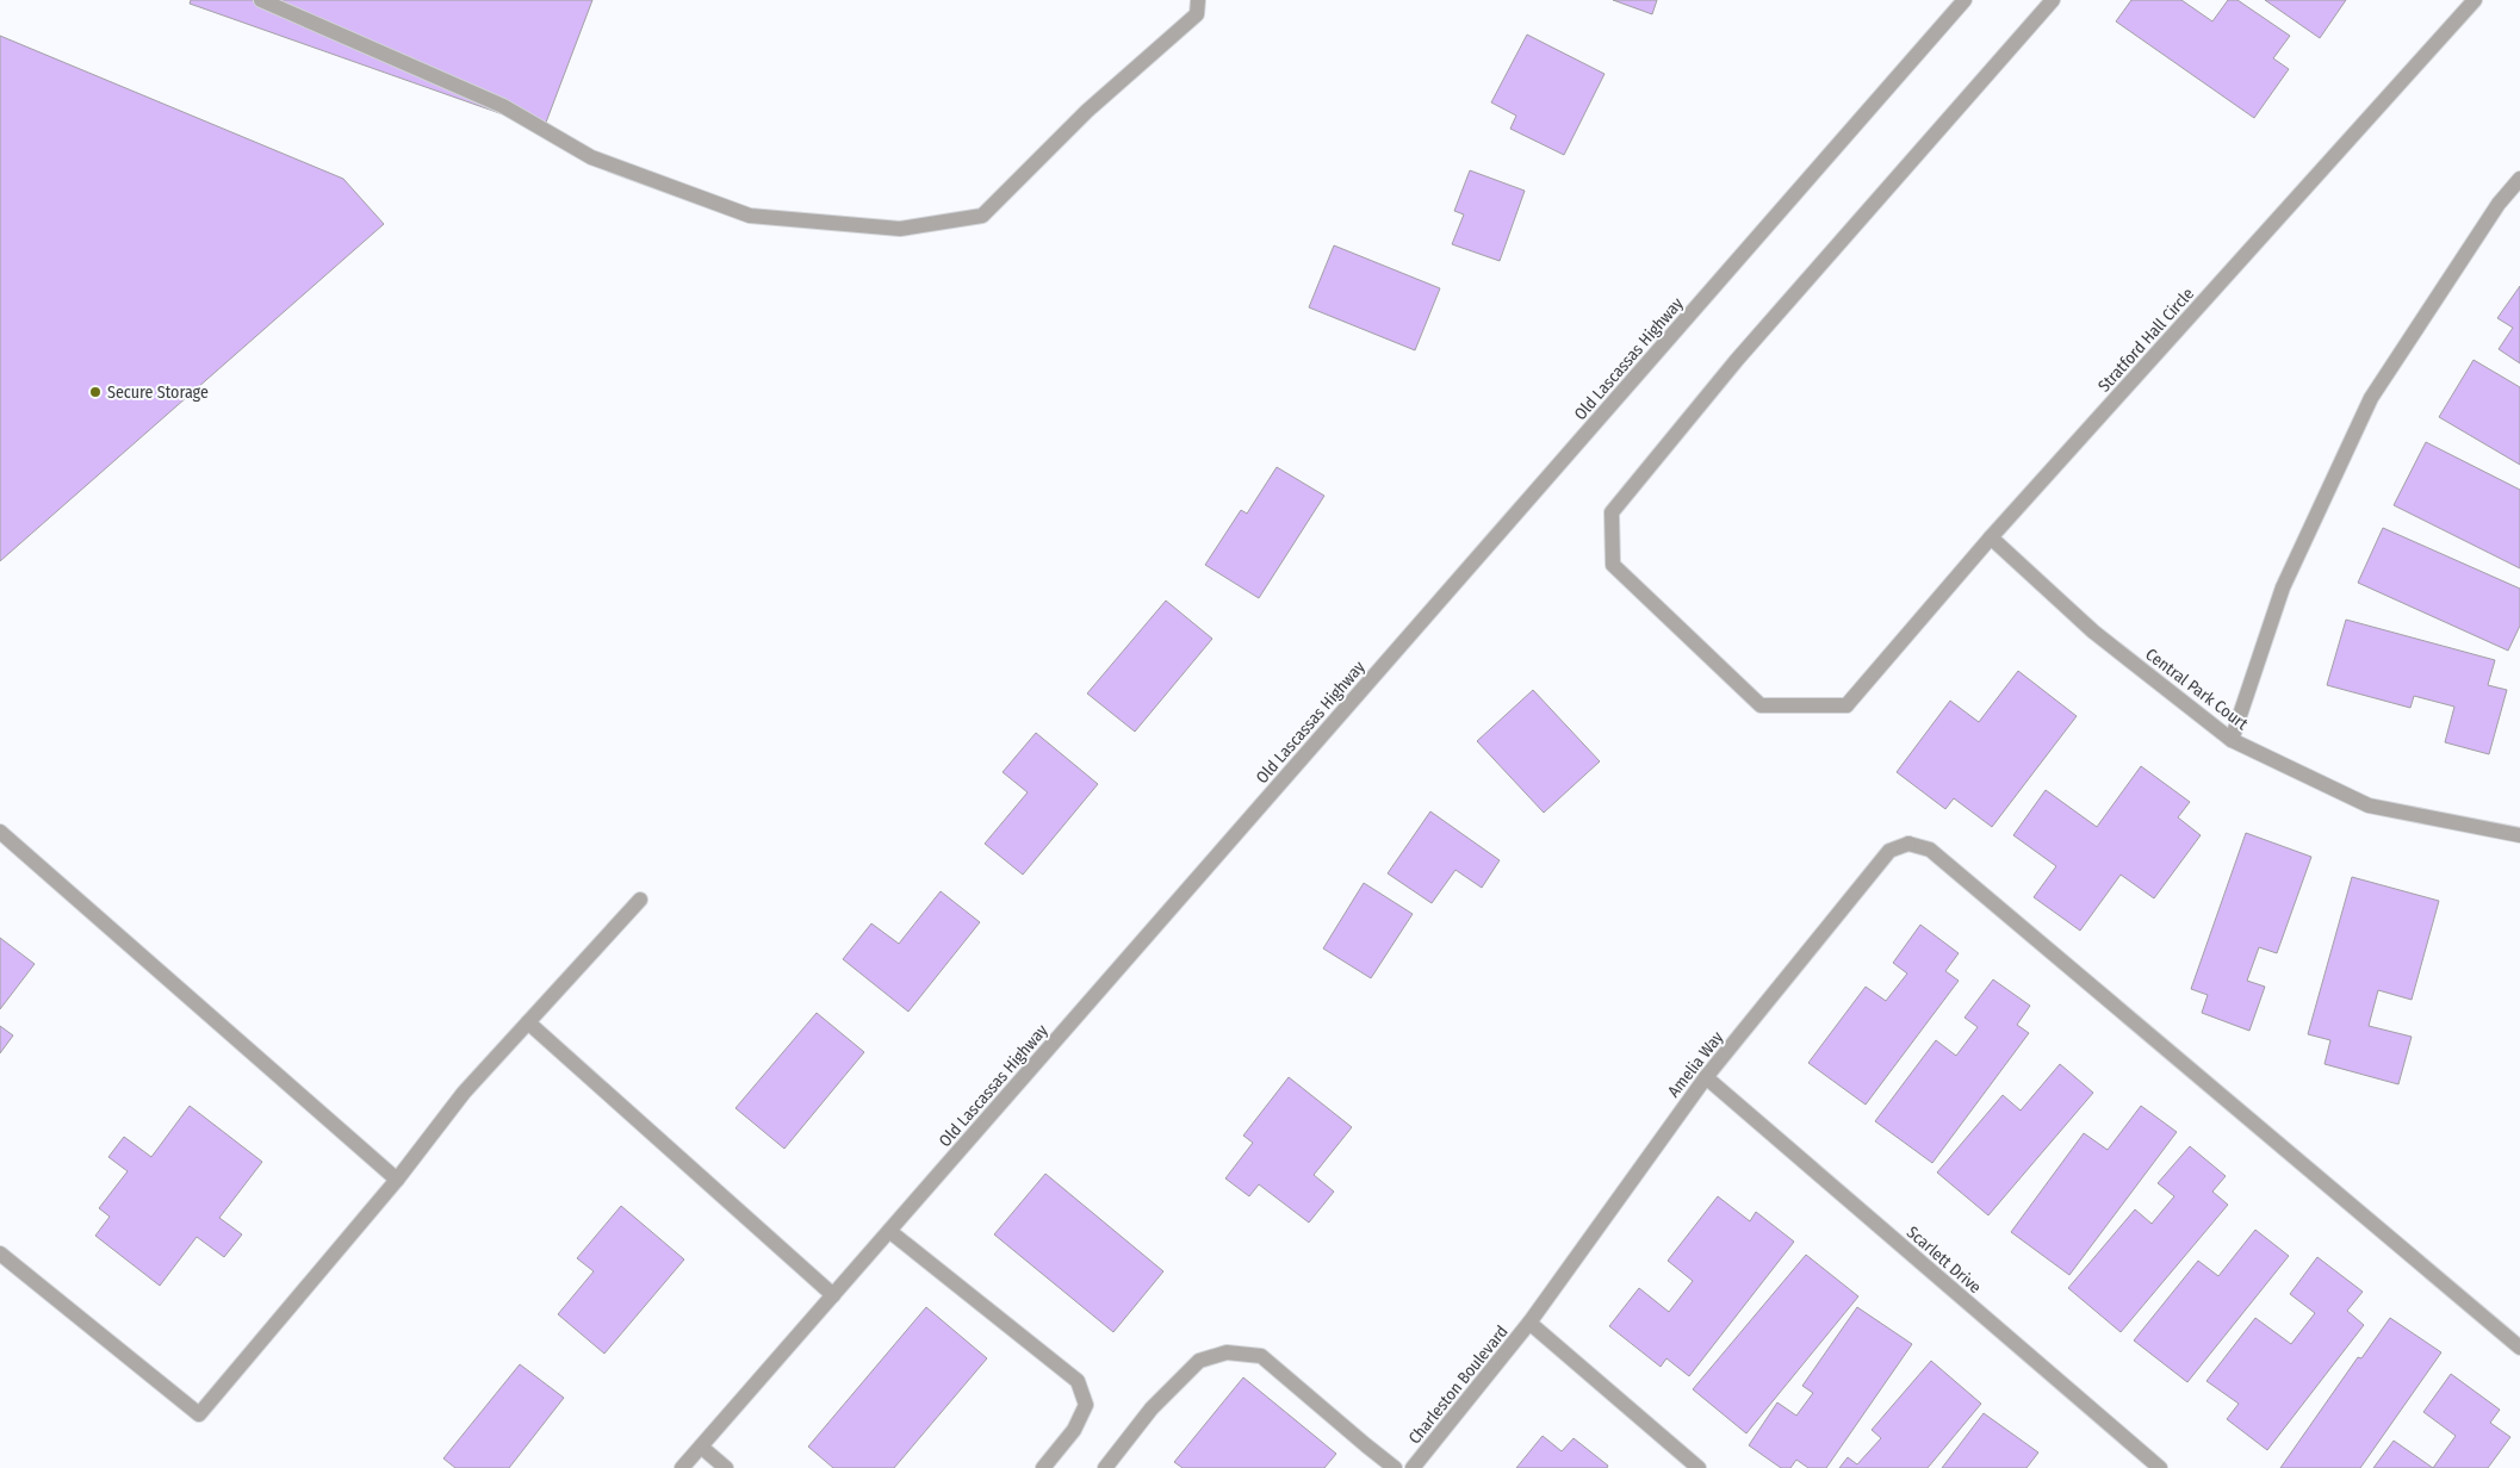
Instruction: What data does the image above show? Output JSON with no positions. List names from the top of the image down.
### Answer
{
  "streets": {
    "street": [
      "Stratford Hall Circle",
      "Old Lascassas Highway",
      "Central Park Court",
      "Amelia Way",
      "Scarlett Drive",
      "Charleston Boulevard"
    ]
  },
  "crossings": [
    ["Stratford Hall Circle", "Central Park Court"],
    ["Amelia Way", "Scarlett Drive"],
    ["Amelia Way", "Charleston Boulevard"]
  ],
  "places": ["Secure Storage"]
}
